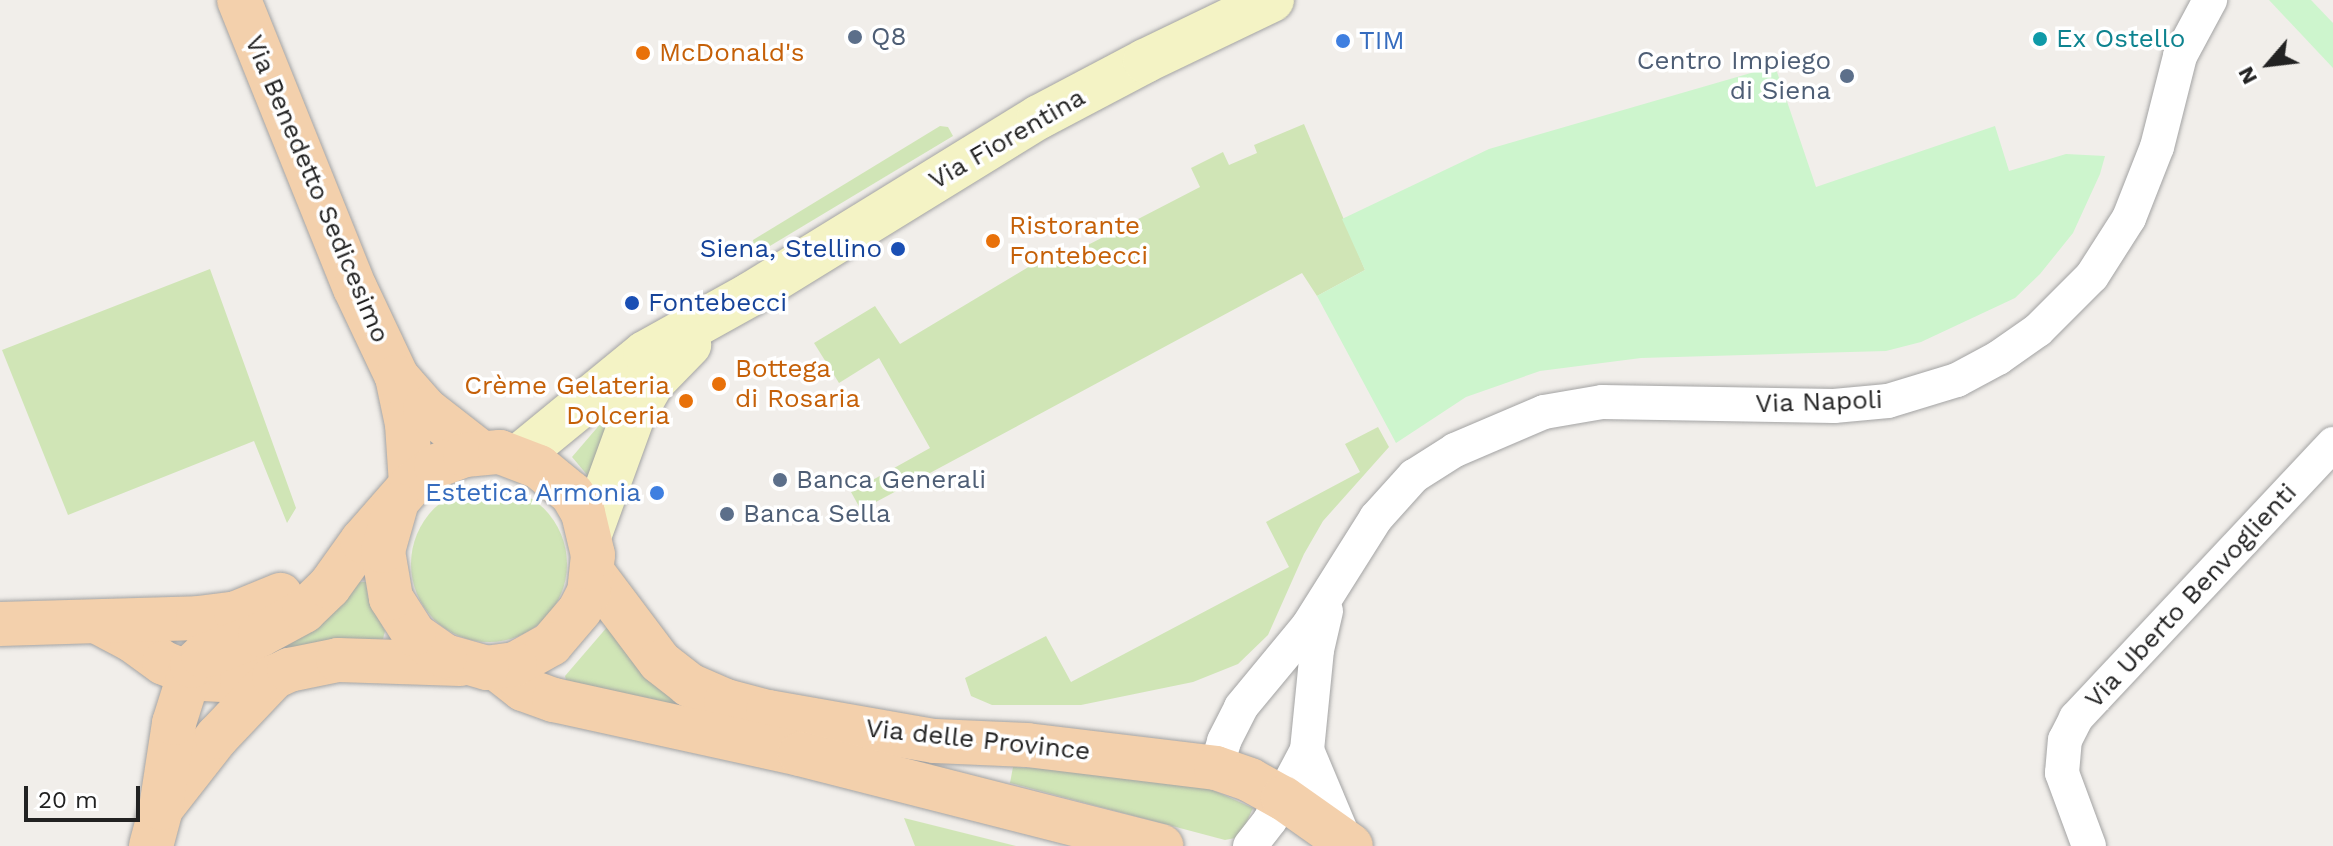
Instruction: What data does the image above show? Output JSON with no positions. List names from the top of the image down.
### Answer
{
  "streets": {
    "main road": ["Via Fiorentina", "Via Benedetto Sedicesimo", "Via delle Province"],
    "street": ["Via Napoli", "Via Uberto Benvoglienti"]
  },
  "crossings": [
    ["Via Fiorentina", "Via Benedetto Sedicesimo"],
    ["Via Fiorentina", "Via delle Province"],
    ["Via Benedetto Sedicesimo", "Via delle Province"],
    ["Via Napoli", "Via delle Province"]
  ],
  "places": [
    "Q8",
    "Ex Ostello",
    "TIM",
    "McDonald's",
    "Centro Impiego di Siena",
    "Ristorante Fontebecci",
    "Siena, Stellino",
    "Fontebecci",
    "Bottega di Rosaria",
    "Crème Gelateria Dolceria",
    "Banca Generali",
    "Estetica Armonia",
    "Banca Sella"
  ],
  "scale_bar": "20 m",
  "north": "bottom left"
}
